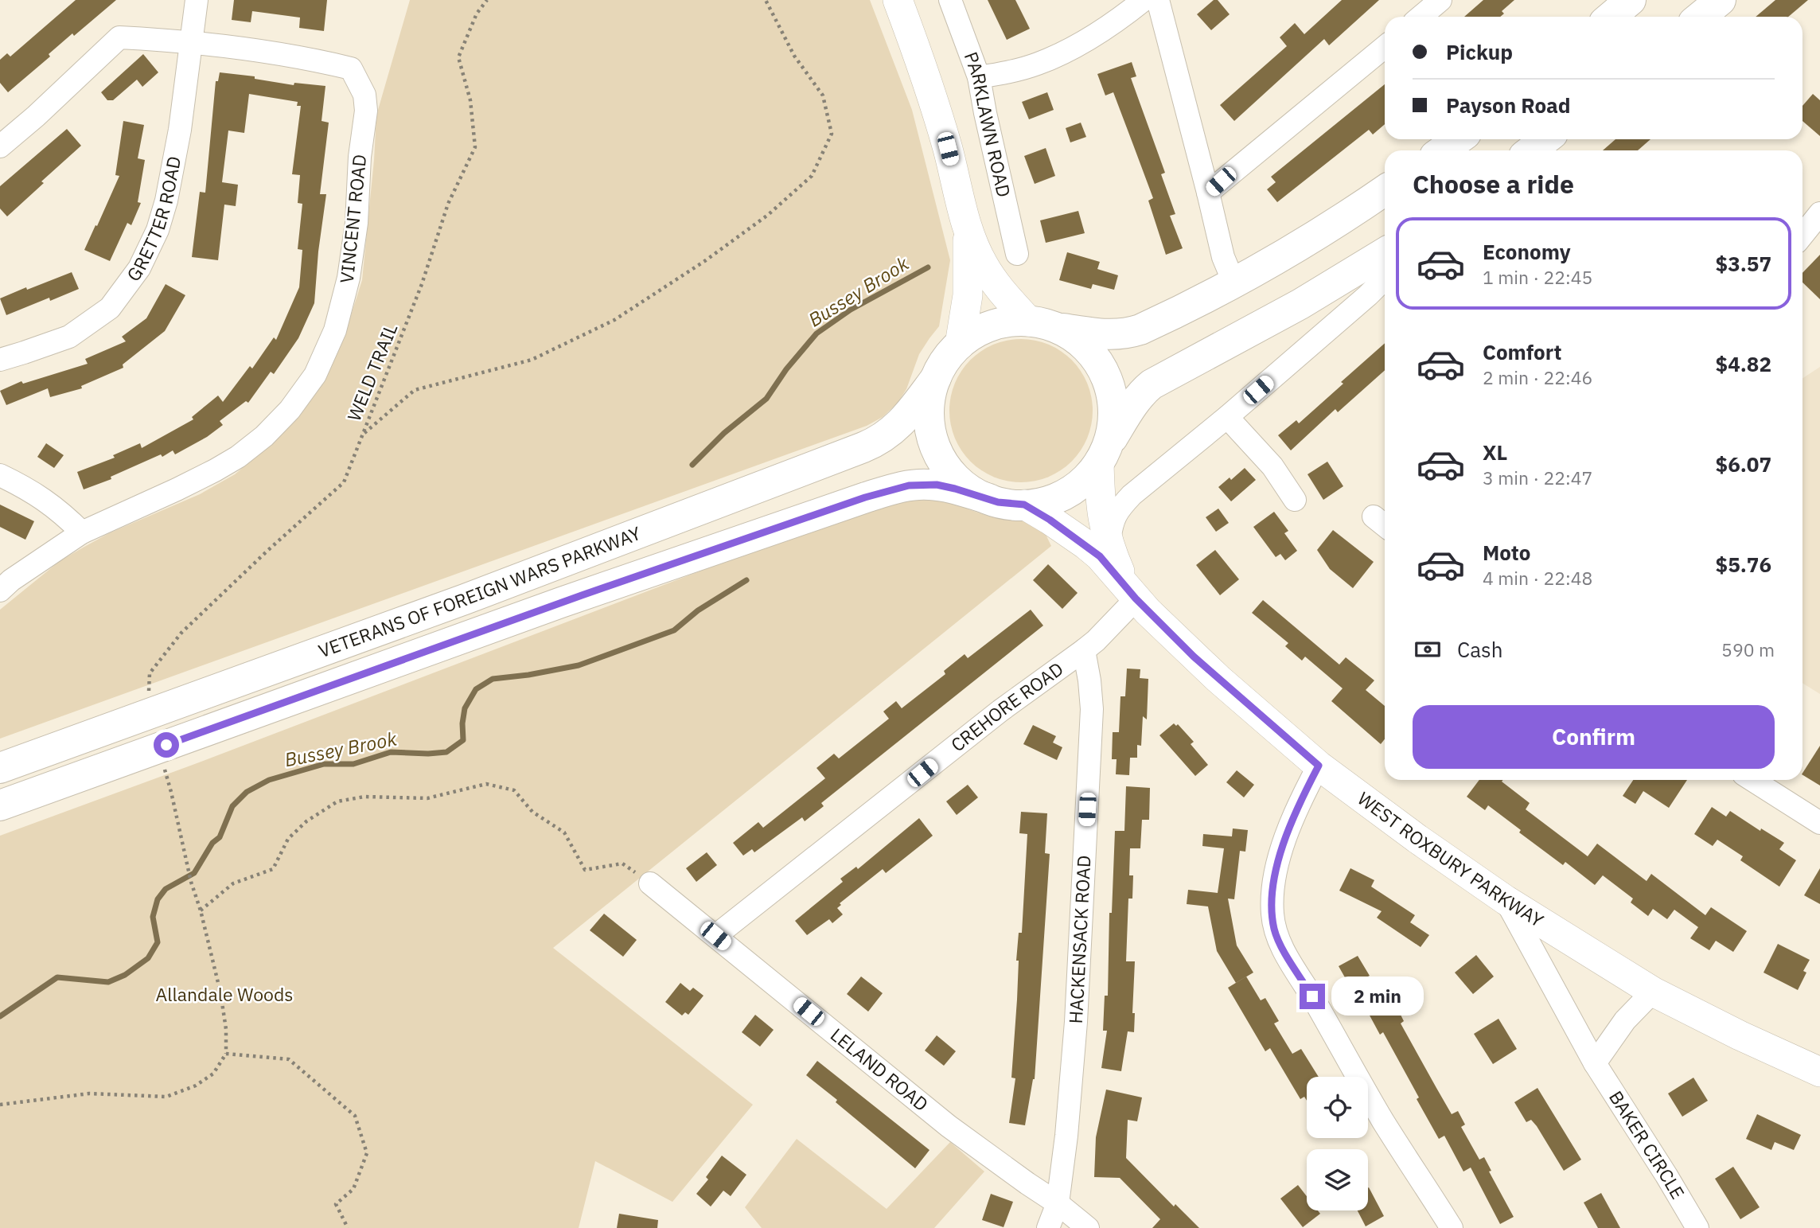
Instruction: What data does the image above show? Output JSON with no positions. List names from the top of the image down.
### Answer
{
  "streets": {
    "highway": ["VETERANS OF FOREIGN WARS PARKWAY"],
    "main road": ["WEST ROXBURY PARKWAY"],
    "street": [
      "PARKLAWN ROAD",
      "GRETTER ROAD",
      "VINCENT ROAD",
      "CREHORE ROAD",
      "HACKENSACK ROAD",
      "LELAND ROAD",
      "BAKER CIRCLE"
    ],
    "path": ["WELD TRAIL"]
  },
  "crossings": [
    ["GRETTER ROAD", "VINCENT ROAD"],
    ["VETERANS OF FOREIGN WARS PARKWAY", "WEST ROXBURY PARKWAY"],
    ["CREHORE ROAD", "WEST ROXBURY PARKWAY"],
    ["CREHORE ROAD", "HACKENSACK ROAD"],
    ["CREHORE ROAD", "LELAND ROAD"],
    ["WEST ROXBURY PARKWAY", "BAKER CIRCLE"],
    ["HACKENSACK ROAD", "LELAND ROAD"]
  ],
  "water": ["Bussey Brook"],
  "parks": ["Allandale Woods"],
  "page": {
    "banner": ["Pickup", "Payson Road"],
    "heading": "Choose a ride",
    "list": [
      {
        "name": "Economy",
        "note": "1 min · 22:45",
        "value": "$3.57"
      },
      {
        "name": "Comfort",
        "note": "2 min · 22:46",
        "value": "$4.82"
      },
      {
        "name": "XL",
        "note": "3 min · 22:47",
        "value": "$6.07"
      },
      {
        "name": "Moto",
        "note": "4 min · 22:48",
        "value": "$5.76"
      }
    ],
    "pay": ["Cash", "590 m"],
    "buttons": "Confirm",
    "bubble": "2 min"
  }
}
